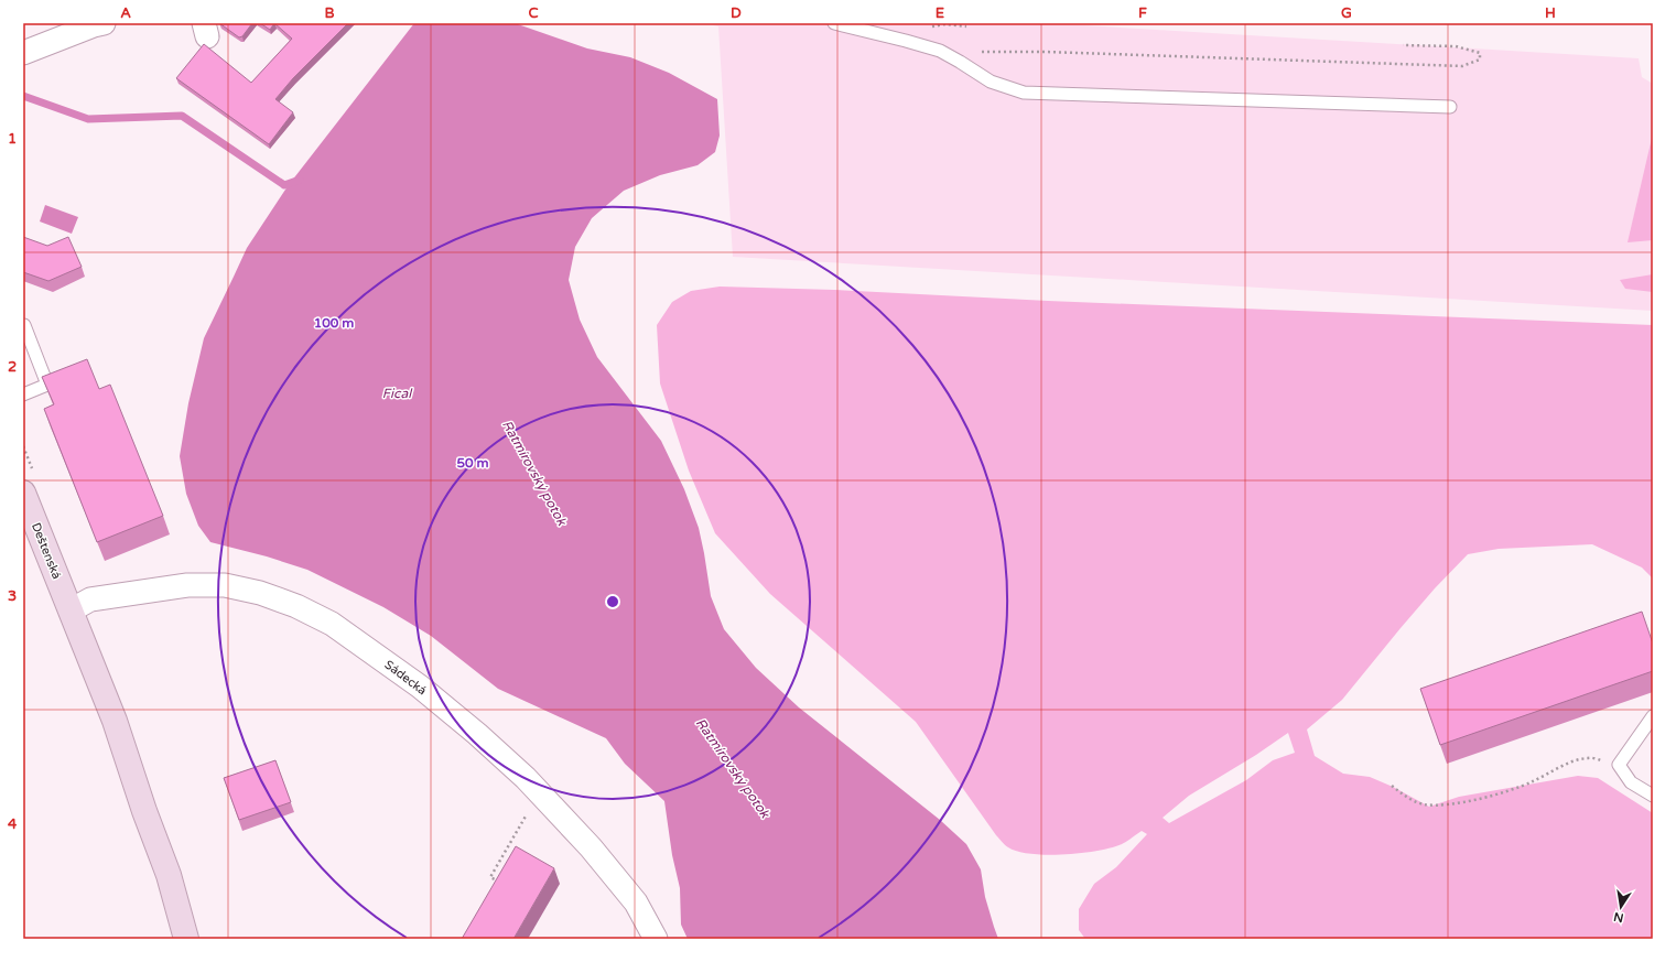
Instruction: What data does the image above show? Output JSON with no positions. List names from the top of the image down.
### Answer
{
  "streets": {
    "main road": ["Deštenská"],
    "street": ["Sádecká"]
  },
  "crossings": [
    ["Deštenská", "Sádecká"]
  ],
  "water": ["Fical", "Ratmírovský potok"],
  "north": "bottom",
  "grid": {
    "columns": [
      "A",
      "B",
      "C",
      "D",
      "E",
      "F",
      "G",
      "H"
    ],
    "rows": [
      "1",
      "2",
      "3",
      "4"
    ]
  },
  "rings": ["100 m", "50 m"]
}
